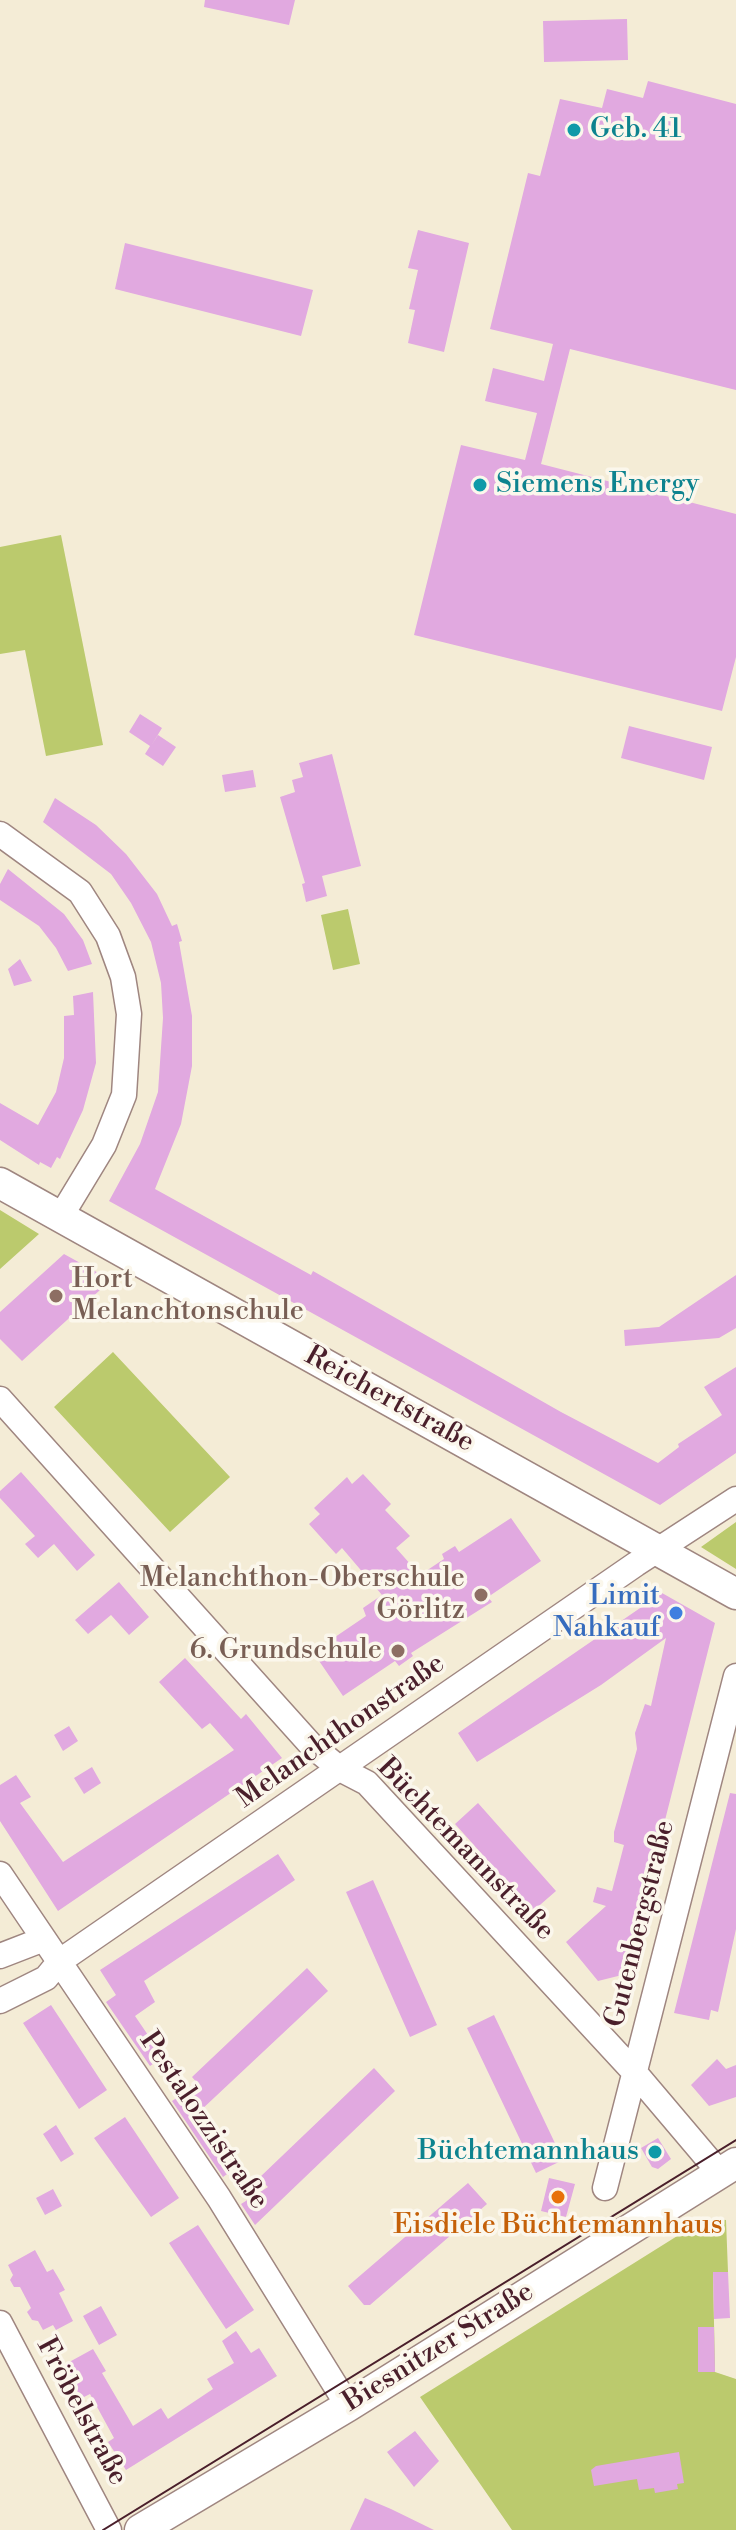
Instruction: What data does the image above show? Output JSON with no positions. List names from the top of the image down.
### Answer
{
  "streets": {
    "main road": ["Reichertstraße", "Biesnitzer Straße"],
    "street": [
      "Melanchthonstraße",
      "Büchtemannstraße",
      "Gutenbergstraße",
      "Pestalozzistraße",
      "Fröbelstraße"
    ]
  },
  "crossings": [
    ["Reichertstraße", "Melanchthonstraße"],
    ["Melanchthonstraße", "Büchtemannstraße"],
    ["Melanchthonstraße", "Pestalozzistraße"],
    ["Büchtemannstraße", "Gutenbergstraße"],
    ["Büchtemannstraße", "Biesnitzer Straße"],
    ["Pestalozzistraße", "Biesnitzer Straße"]
  ],
  "places": [
    "Geb. 41",
    "Siemens Energy",
    "Hort Melanchtonschule",
    "Melanchthon-Oberschule Görlitz",
    "Limit Nahkauf",
    "6. Grundschule",
    "Büchtemannhaus",
    "Eisdiele Büchtemannhaus"
  ]
}
